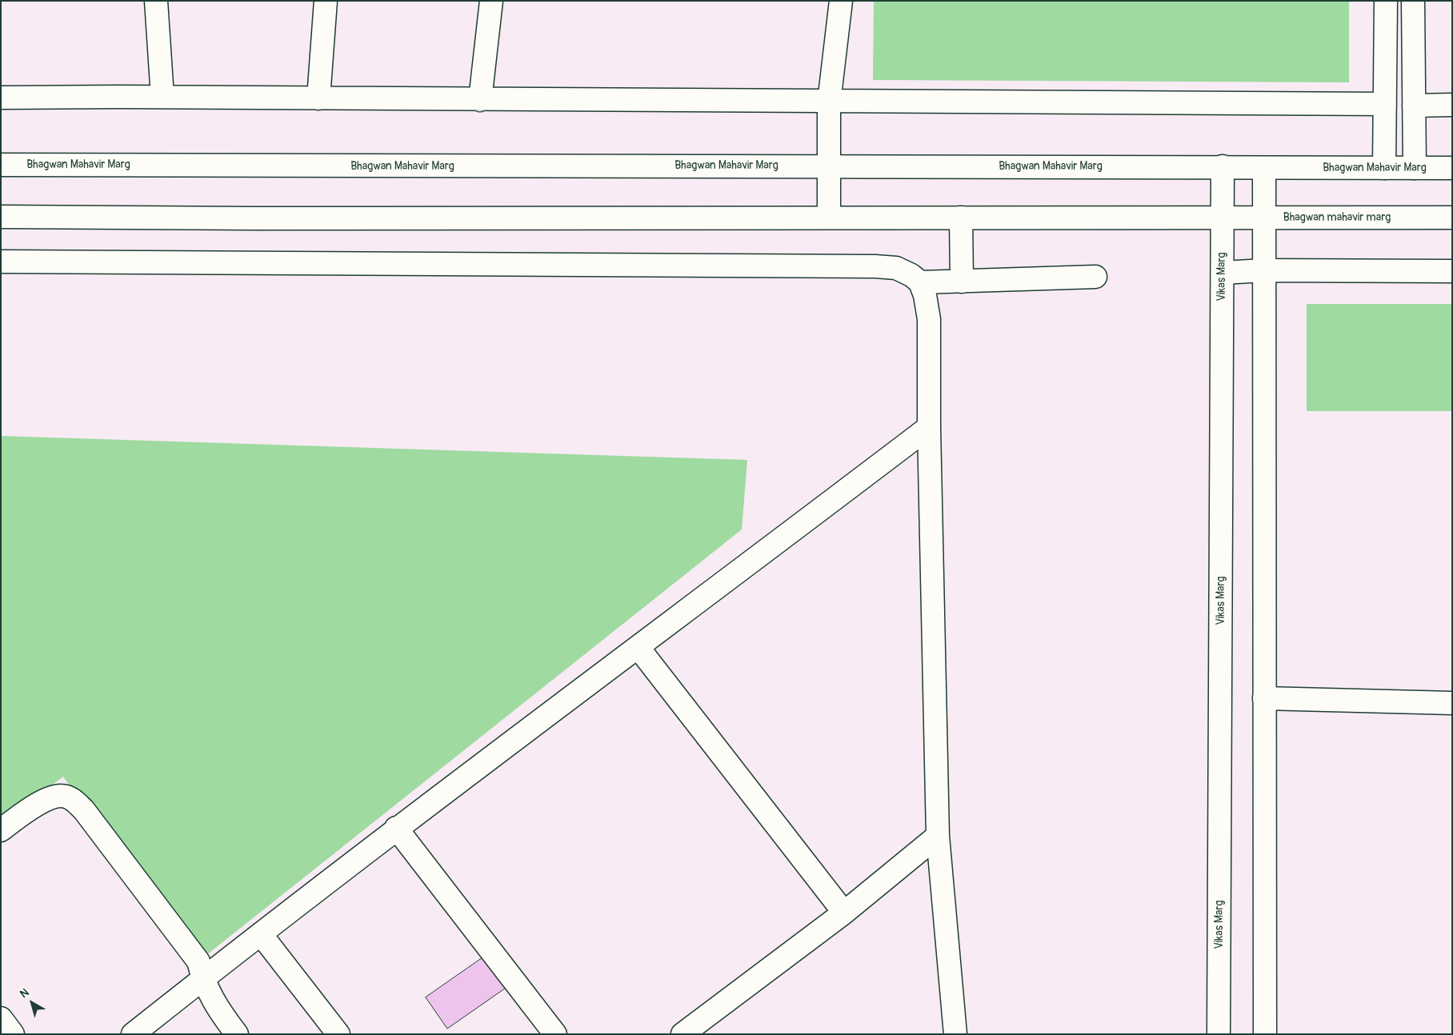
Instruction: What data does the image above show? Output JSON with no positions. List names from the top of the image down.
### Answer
{
  "streets": {
    "street": ["Bhagwan Mahavir Marg", "Bhagwan mahavir marg", "Vikas Marg"]
  },
  "crossings": [
    ["Bhagwan Mahavir Marg", "Vikas Marg"],
    ["Bhagwan mahavir marg", "Vikas Marg"]
  ],
  "north": "top left"
}
